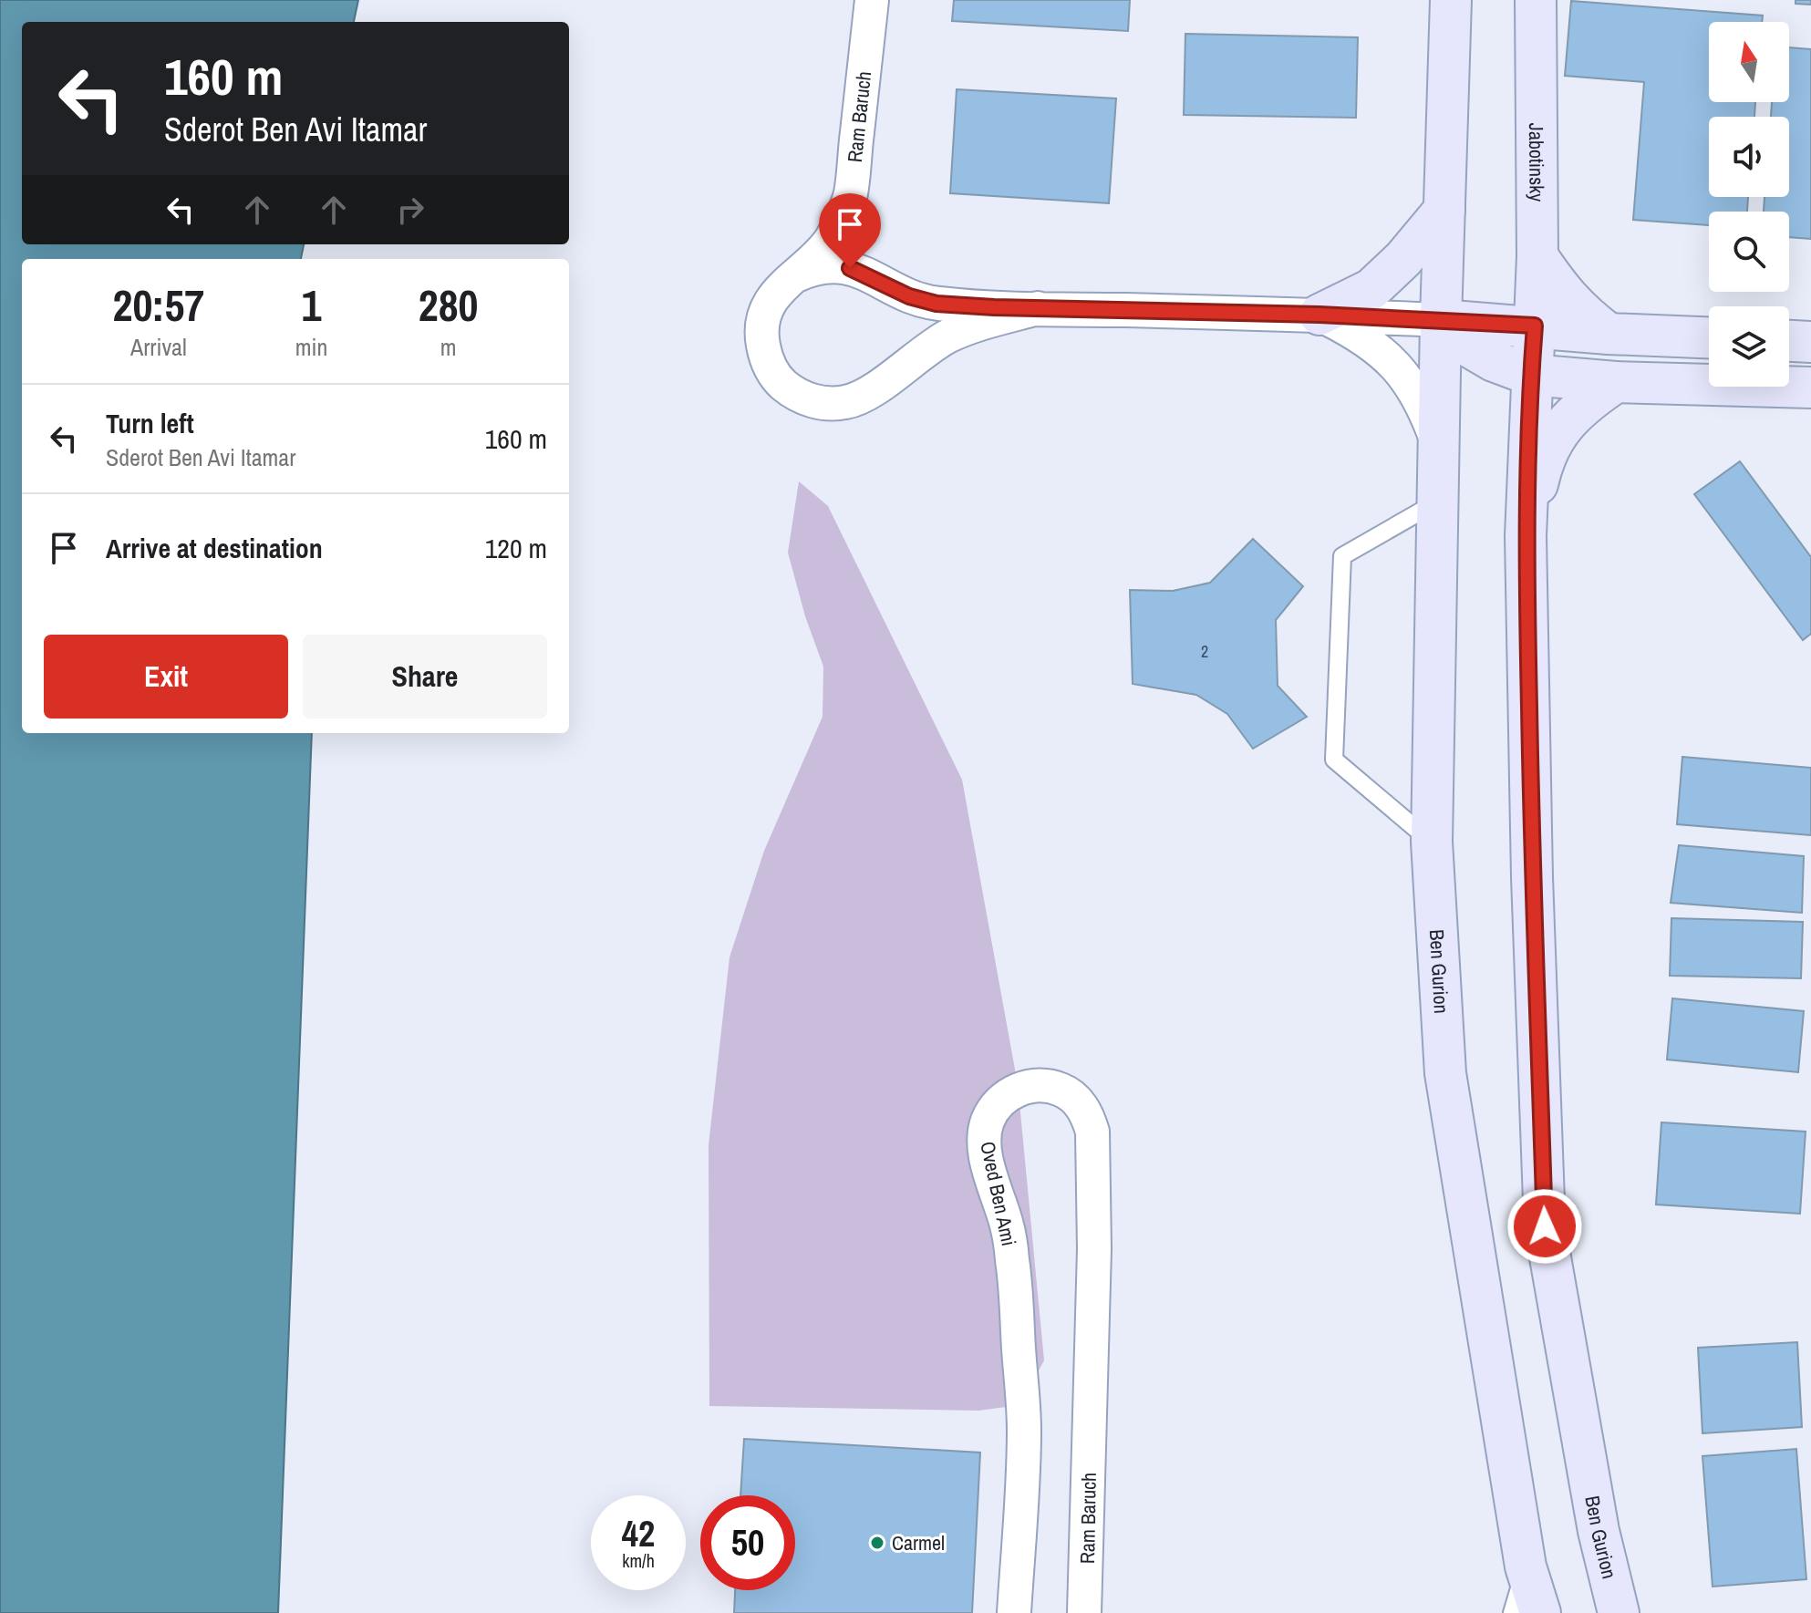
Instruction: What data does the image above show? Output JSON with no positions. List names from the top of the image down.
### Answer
{
  "streets": {
    "main road": ["Jabotinsky", "Ben Gurion"],
    "street": ["Ram Baruch", "Oved Ben Ami"]
  },
  "crossings": [
    ["Ram Baruch", "Oved Ben Ami"],
    ["Jabotinsky", "Ben Gurion"]
  ],
  "places": ["Carmel"],
  "house_numbers": ["2"],
  "north": "top",
  "page": {
    "turn": ["160 m", "Sderot Ben Avi Itamar"],
    "eta": [
      "20:57",
      "Arrival",
      "1",
      "min",
      "280",
      "m"
    ],
    "list": [
      {
        "name": "Turn left",
        "note": "Sderot Ben Avi Itamar",
        "value": "160 m"
      },
      {
        "name": "Arrive at destination",
        "value": "120 m"
      }
    ],
    "buttons": ["Exit", "Share"],
    "speed": "42 km/h",
    "limit": "50"
  }
}
